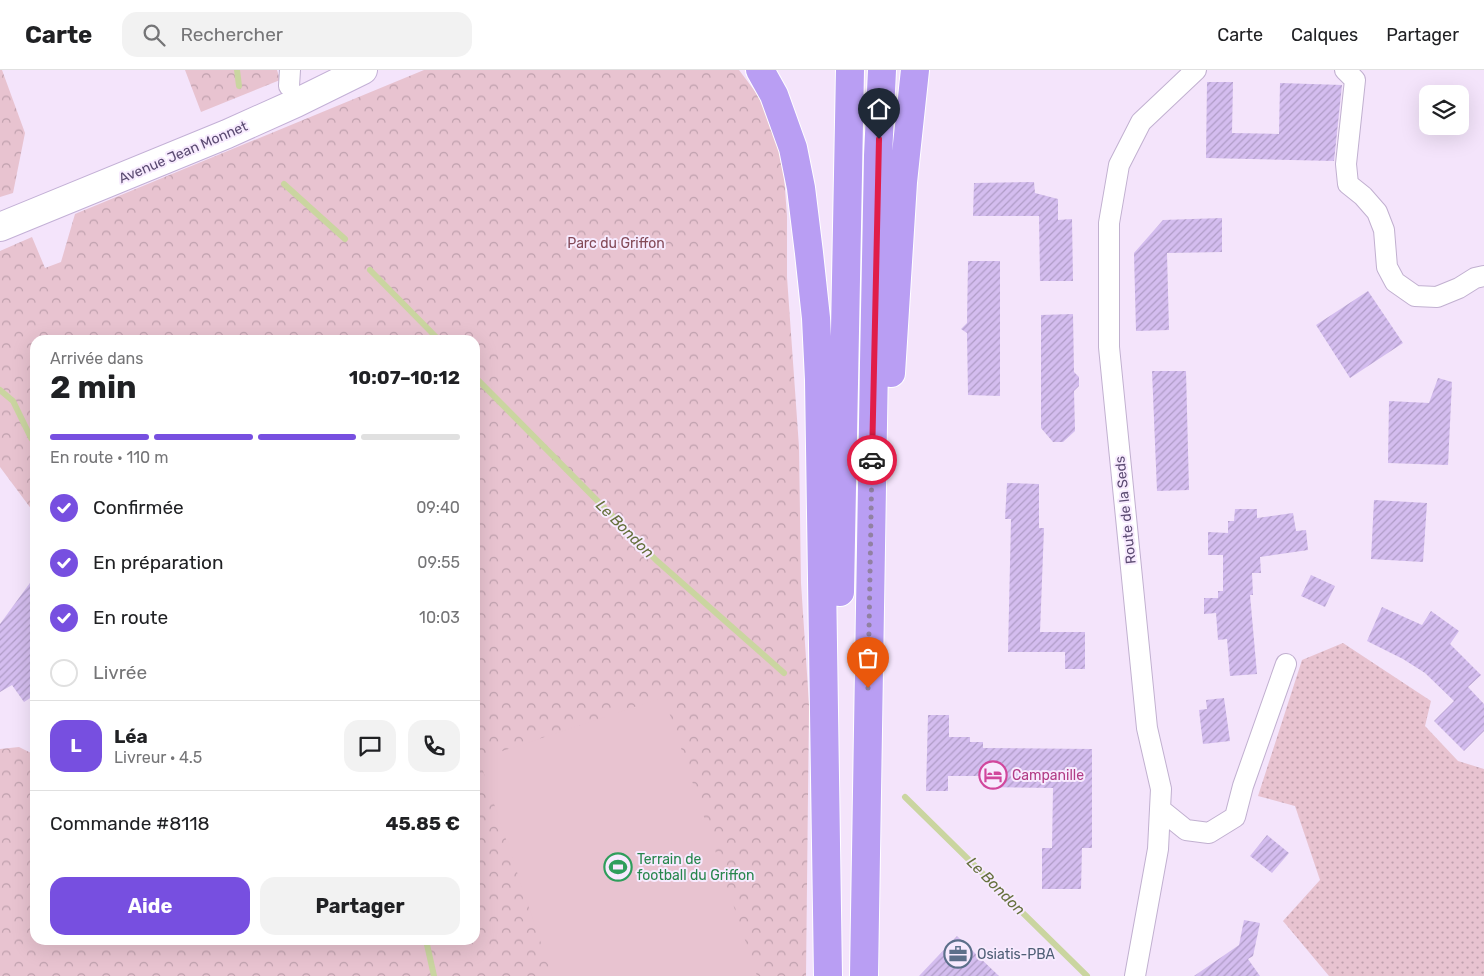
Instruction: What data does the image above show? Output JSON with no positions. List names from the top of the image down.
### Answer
{
  "streets": {
    "street": ["Avenue Jean Monnet", "Route de la Seds"]
  },
  "water": ["Le Bondon"],
  "parks": ["Parc du Griffon"],
  "places": {
    "hotel": ["Campanille"],
    "sports": ["Terrain de football du Griffon"],
    "office": ["Osiatis-PBA"]
  },
  "page": {
    "header": "Carte",
    "search": "Rechercher",
    "nav": ["Carte", "Calques", "Partager"],
    "heading": ["2 min", "Arrivée dans", "10:07–10:12"],
    "panel": [
      "Léa",
      "Livreur · 4.5",
      "Commande #8118",
      "45.85 €"
    ],
    "bar": "En route · 110 m",
    "list": [
      ["Confirmée", "09:40"],
      ["En préparation", "09:55"],
      ["En route", "10:03"],
      "Livrée"
    ],
    "round": "L",
    "buttons": ["Aide", "Partager"]
  }
}
